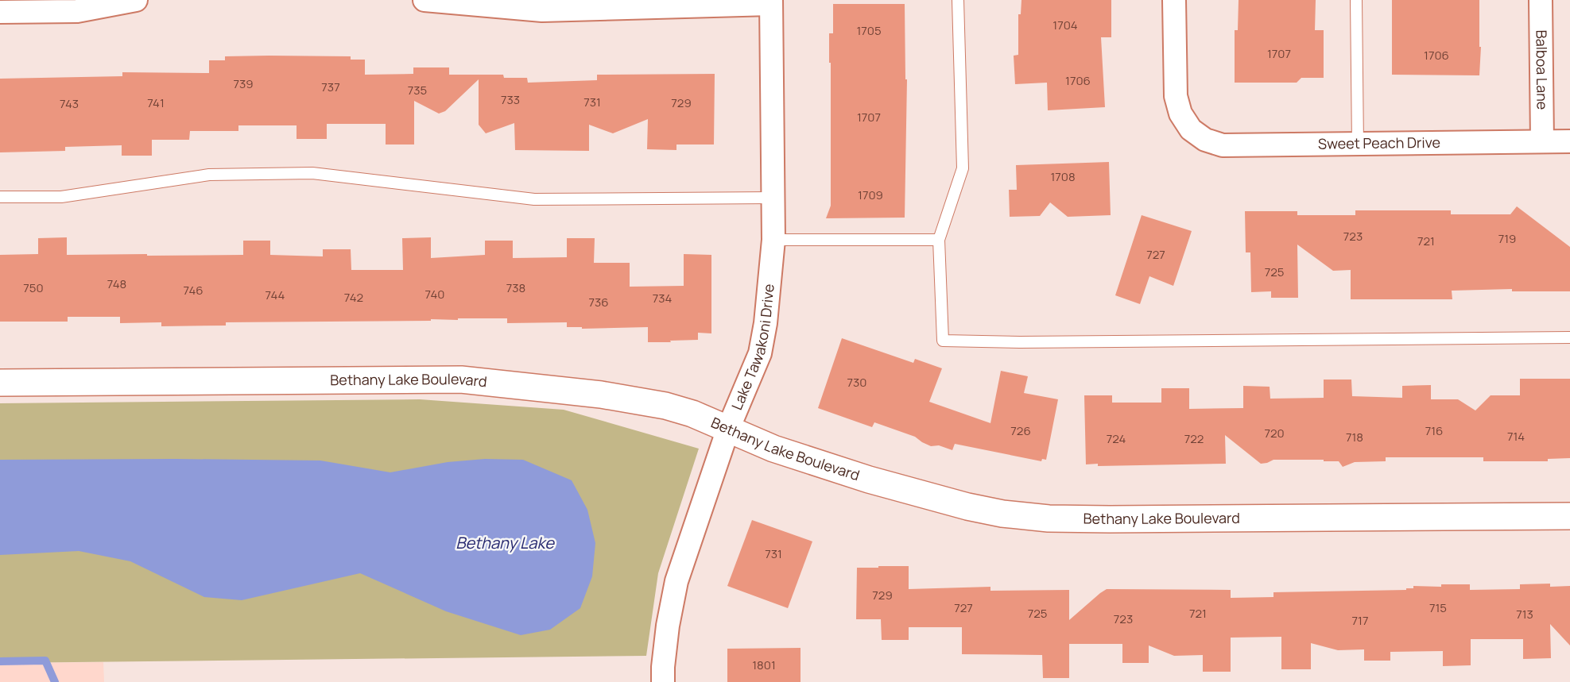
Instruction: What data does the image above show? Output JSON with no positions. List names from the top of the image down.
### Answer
{
  "streets": {
    "street": [
      "Balboa Lane",
      "Sweet Peach Drive",
      "Lake Tawakoni Drive",
      "Bethany Lake Boulevard"
    ]
  },
  "crossings": [
    ["Balboa Lane", "Sweet Peach Drive"],
    ["Lake Tawakoni Drive", "Bethany Lake Boulevard"]
  ],
  "water": ["Bethany Lake"],
  "house_numbers": [
    "1704",
    "1705",
    "1707",
    "1706",
    "1706",
    "739",
    "737",
    "735",
    "733",
    "731",
    "741",
    "729",
    "743",
    "1707",
    "1708",
    "1709",
    "723",
    "719",
    "721",
    "727",
    "725",
    "748",
    "750",
    "738",
    "746",
    "740",
    "744",
    "742",
    "734",
    "736",
    "730",
    "726",
    "716",
    "720",
    "714",
    "718",
    "724",
    "722",
    "731",
    "729",
    "727",
    "715",
    "725",
    "721",
    "713",
    "723",
    "717",
    "1801"
  ]
}
